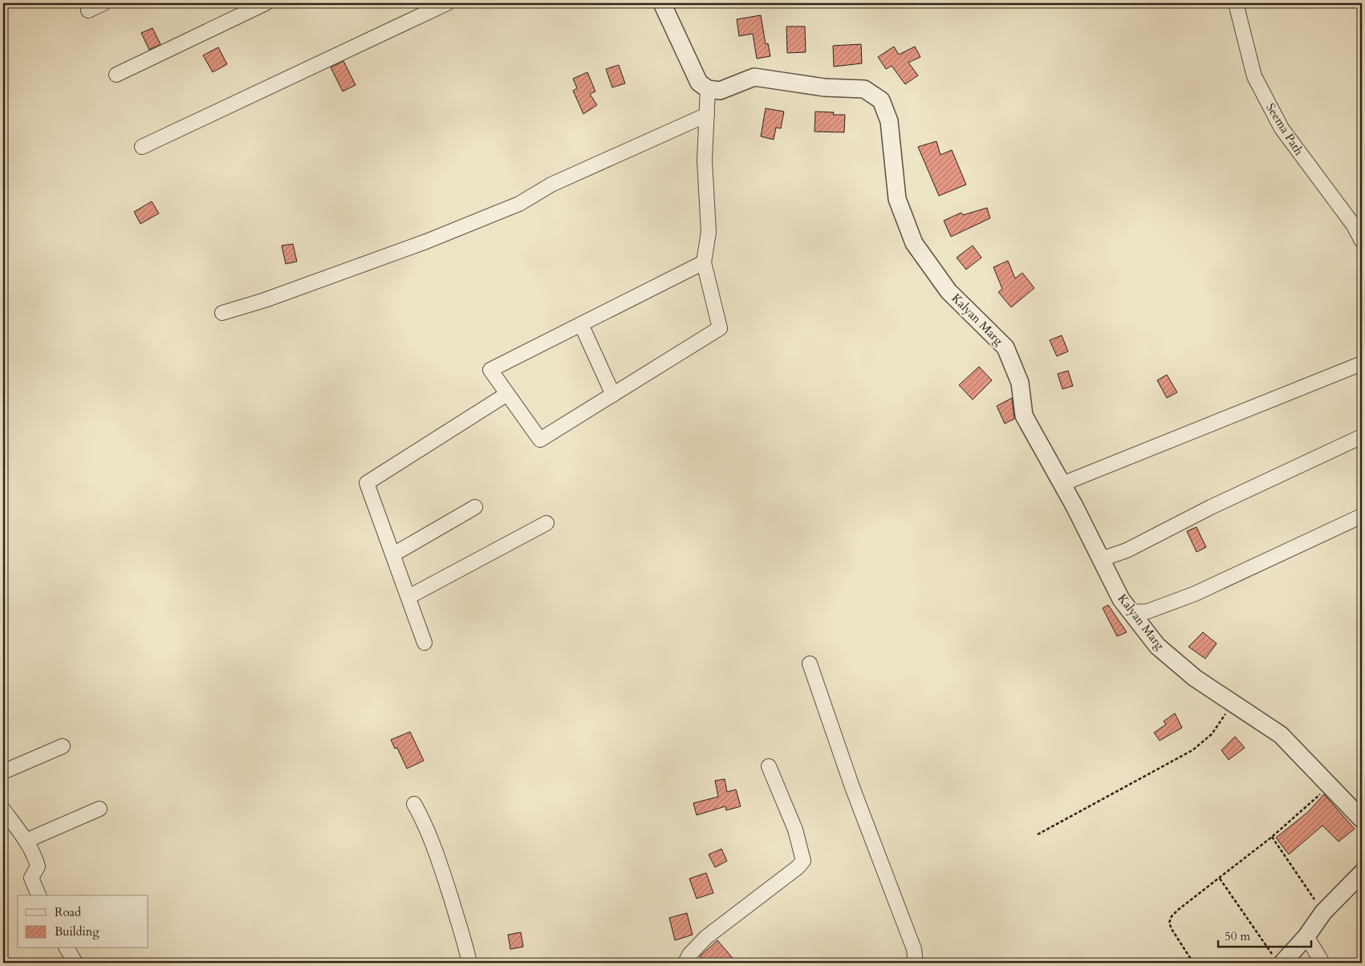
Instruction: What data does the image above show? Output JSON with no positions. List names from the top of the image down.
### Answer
{
  "streets": {
    "street": ["Seema Path", "Kalyan Marg"]
  },
  "legend": ["Road", "Building"],
  "scale_bar": "50 m"
}
